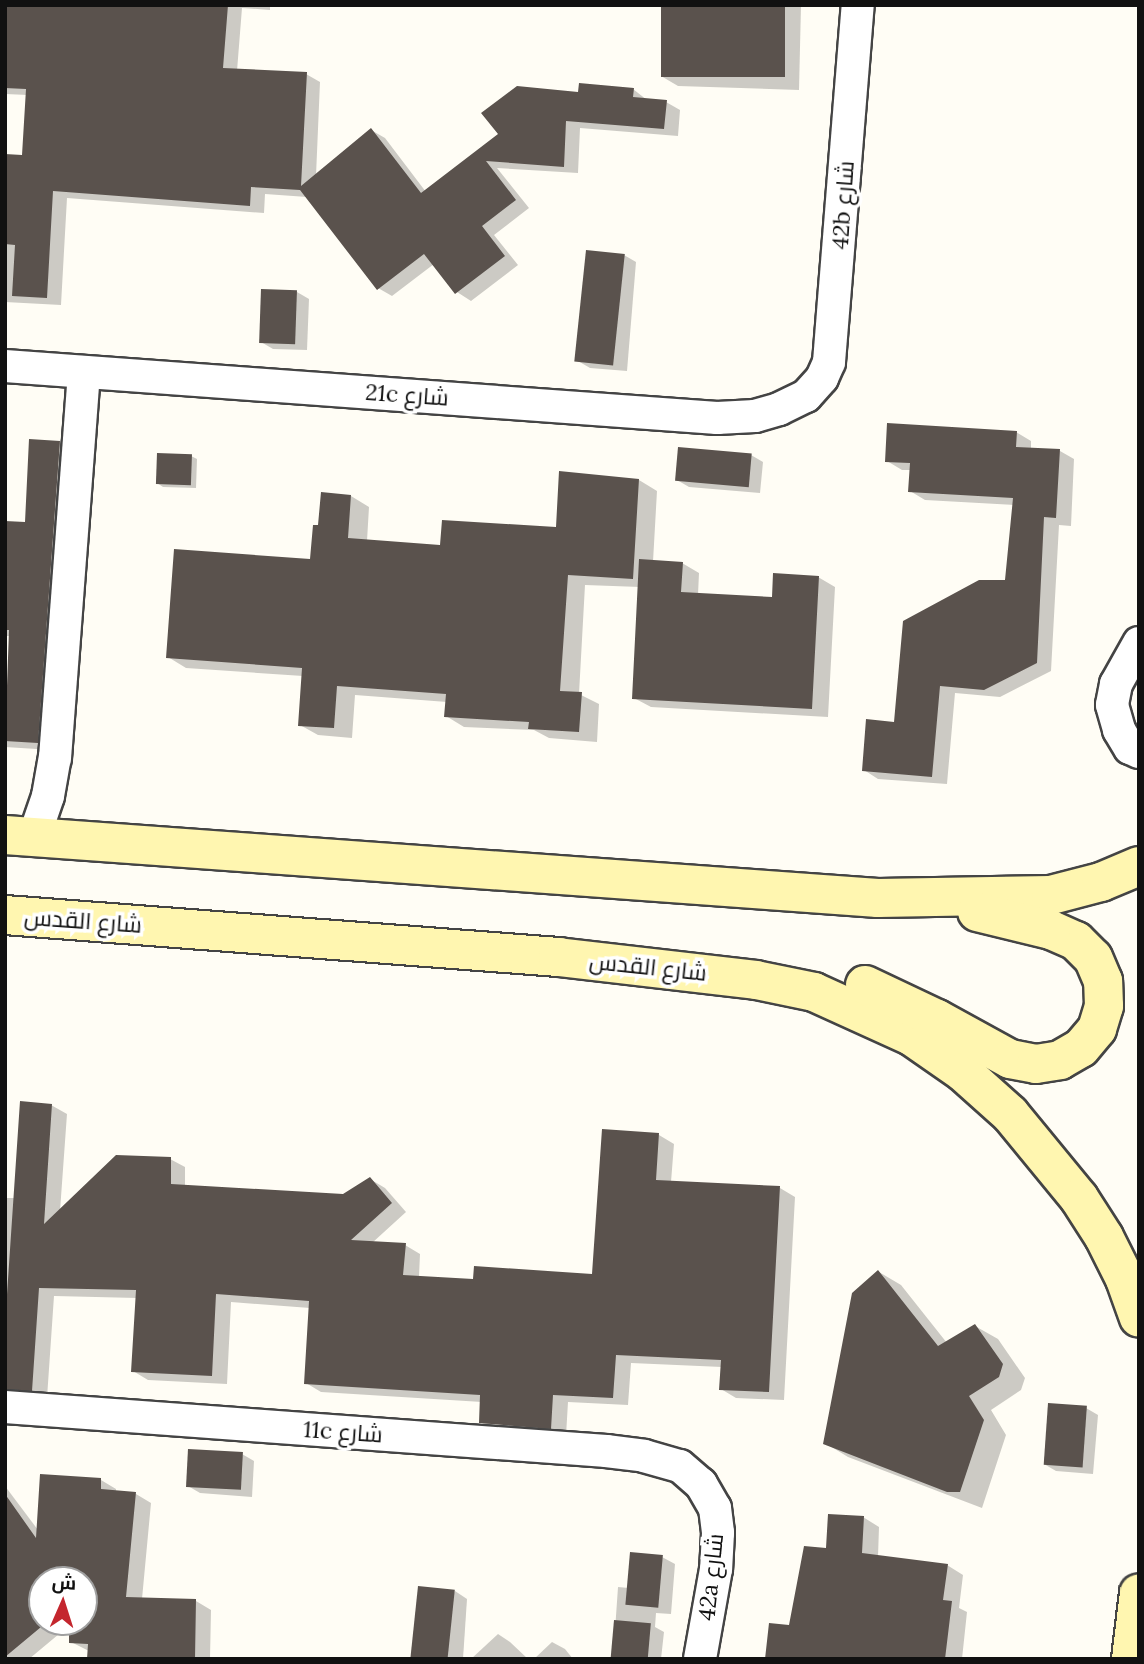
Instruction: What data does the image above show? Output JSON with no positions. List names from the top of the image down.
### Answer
{
  "streets": {
    "main road": ["شارع القدس"],
    "street": [
      "42b شارع",
      "21c شارع",
      "11c شارع",
      "42a شارع"
    ]
  },
  "crossings": [
    ["42b شارع", "21c شارع"],
    ["11c شارع", "42a شارع"]
  ],
  "north": "top"
}
